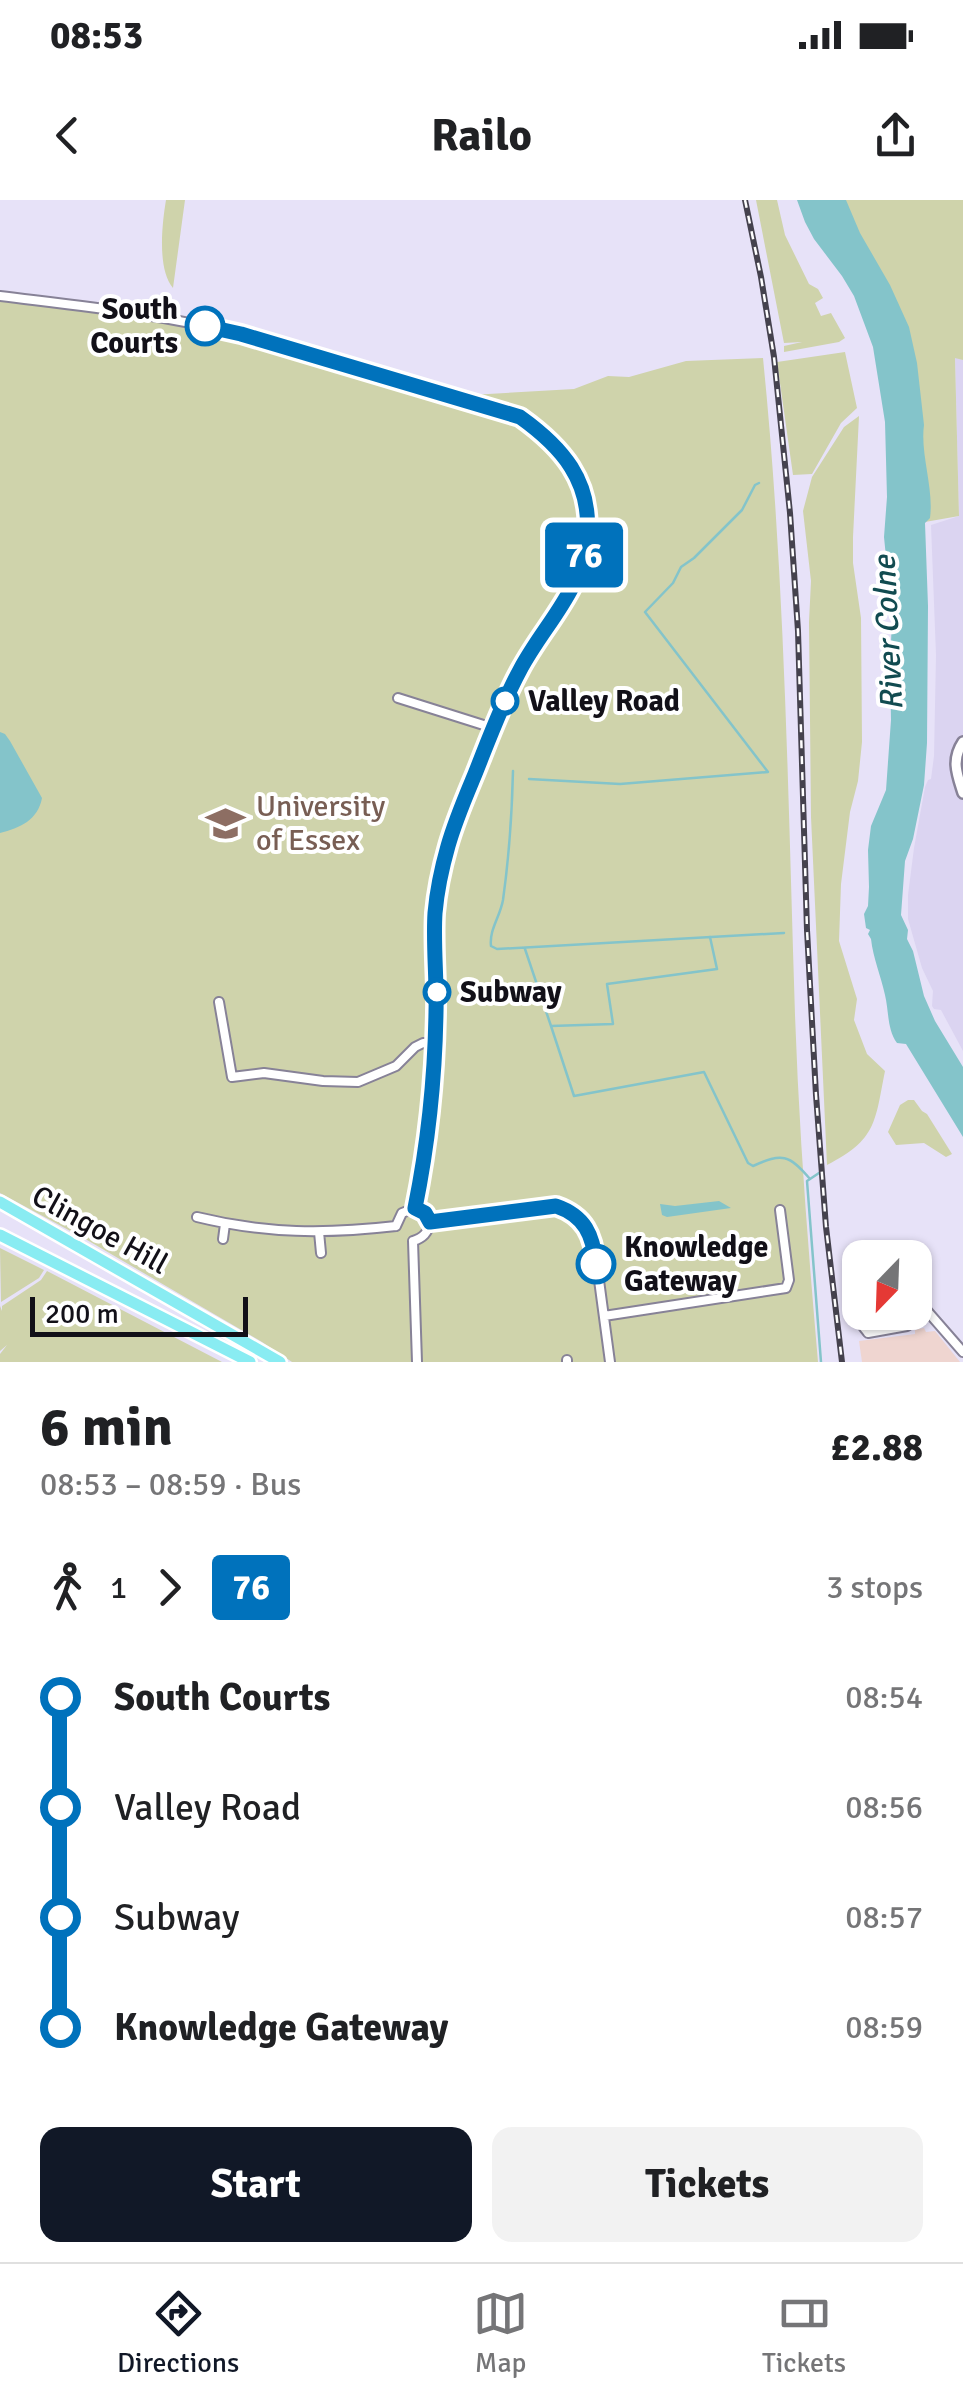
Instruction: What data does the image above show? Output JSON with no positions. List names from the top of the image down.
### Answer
{
  "streets": {
    "main road": ["Clingoe Hill"]
  },
  "water": ["River Colne"],
  "places": {
    "other": [
      "South Courts",
      "Valley Road",
      "Subway",
      "Knowledge Gateway"
    ],
    "school or university": ["University of Essex"]
  },
  "lines": ["bus line 76"],
  "scale_bar": "200 m",
  "north": "bottom left",
  "page": {
    "status": "08:53",
    "header": "Railo",
    "on_map": "76",
    "scale": "200 m",
    "heading": ["6 min", "08:53 – 08:59 · Bus", "£2.88"],
    "legs": ["1", "76", "3 stops"],
    "list": [
      {
        "name": "South Courts",
        "value": "08:54"
      },
      {
        "name": "Valley Road",
        "value": "08:56"
      },
      {
        "name": "Subway",
        "value": "08:57"
      },
      {
        "name": "Knowledge Gateway",
        "value": "08:59"
      }
    ],
    "buttons": ["Start", "Tickets"],
    "tabs": ["Directions", "Map", "Tickets"]
  }
}
